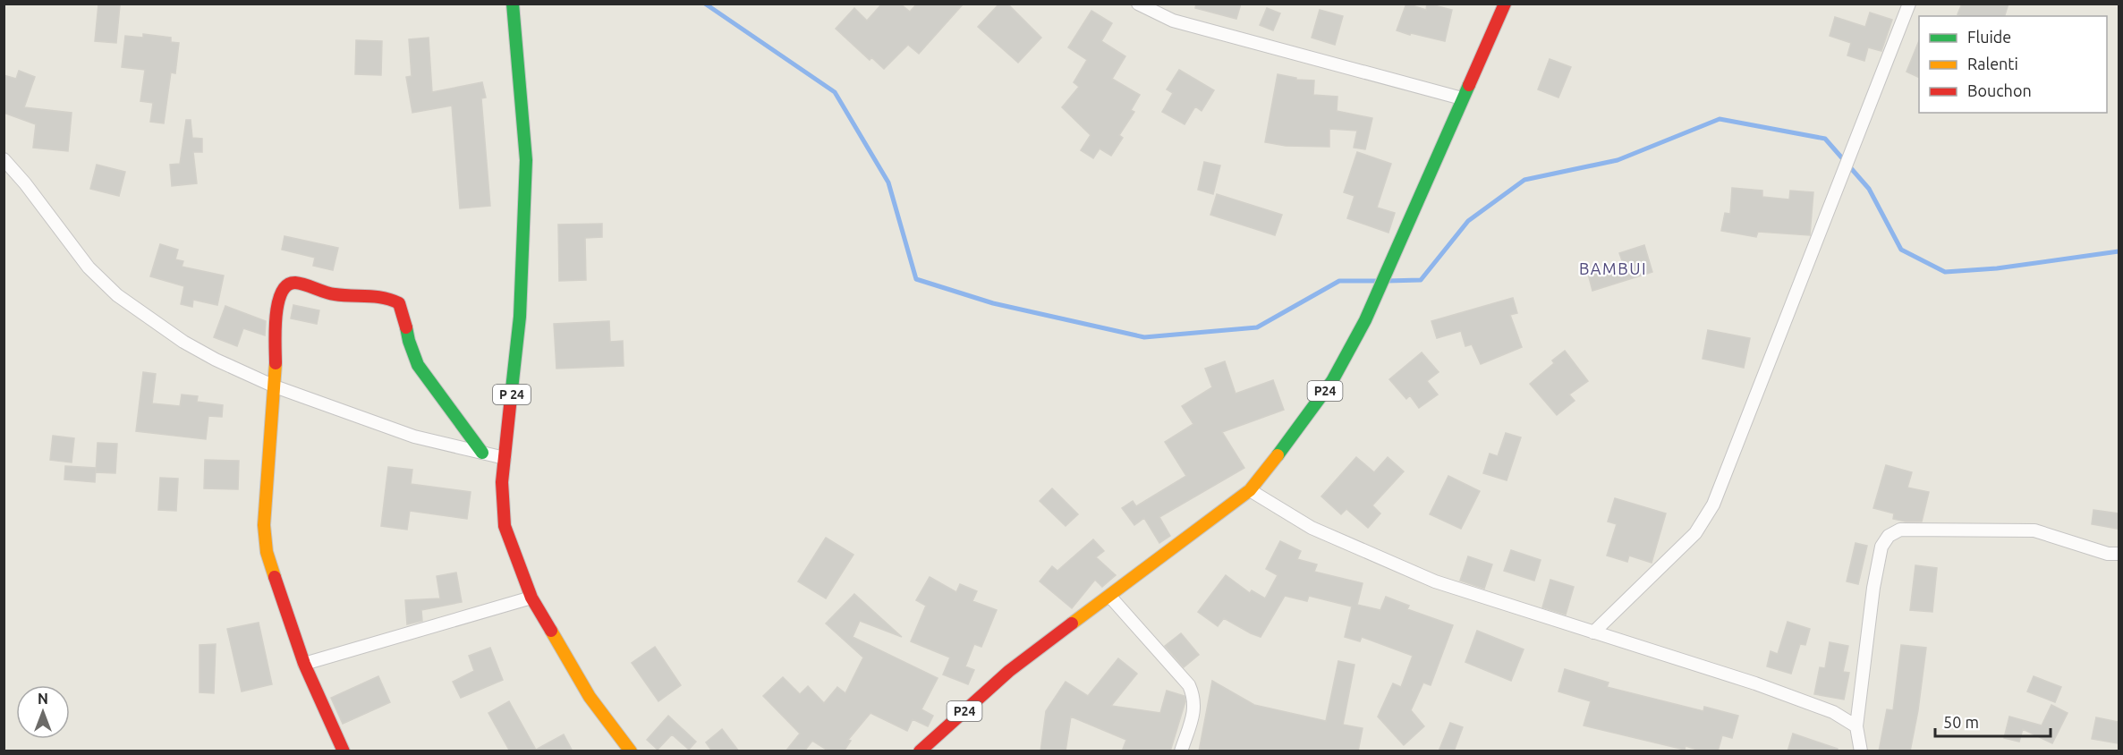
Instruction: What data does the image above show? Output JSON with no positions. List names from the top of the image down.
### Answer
{
  "streets": {
    "main road": ["P24", "P 24"]
  },
  "districts": ["BAMBUI"],
  "legend": ["Fluide", "Ralenti", "Bouchon"],
  "scale_bar": "50 m",
  "north": "top"
}
